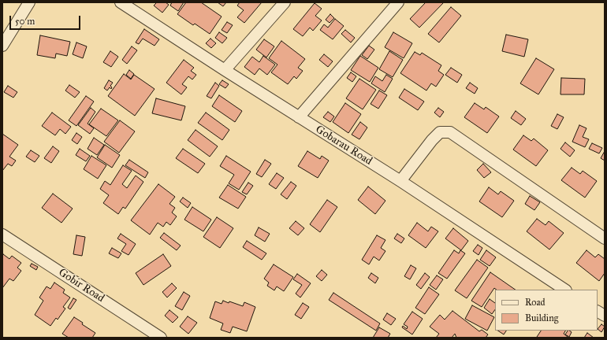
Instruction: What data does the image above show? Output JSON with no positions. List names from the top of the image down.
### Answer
{
  "streets": {
    "street": ["Gobarau Road", "Gobir Road"]
  },
  "legend": ["Road", "Building"],
  "scale_bar": "50 m"
}
